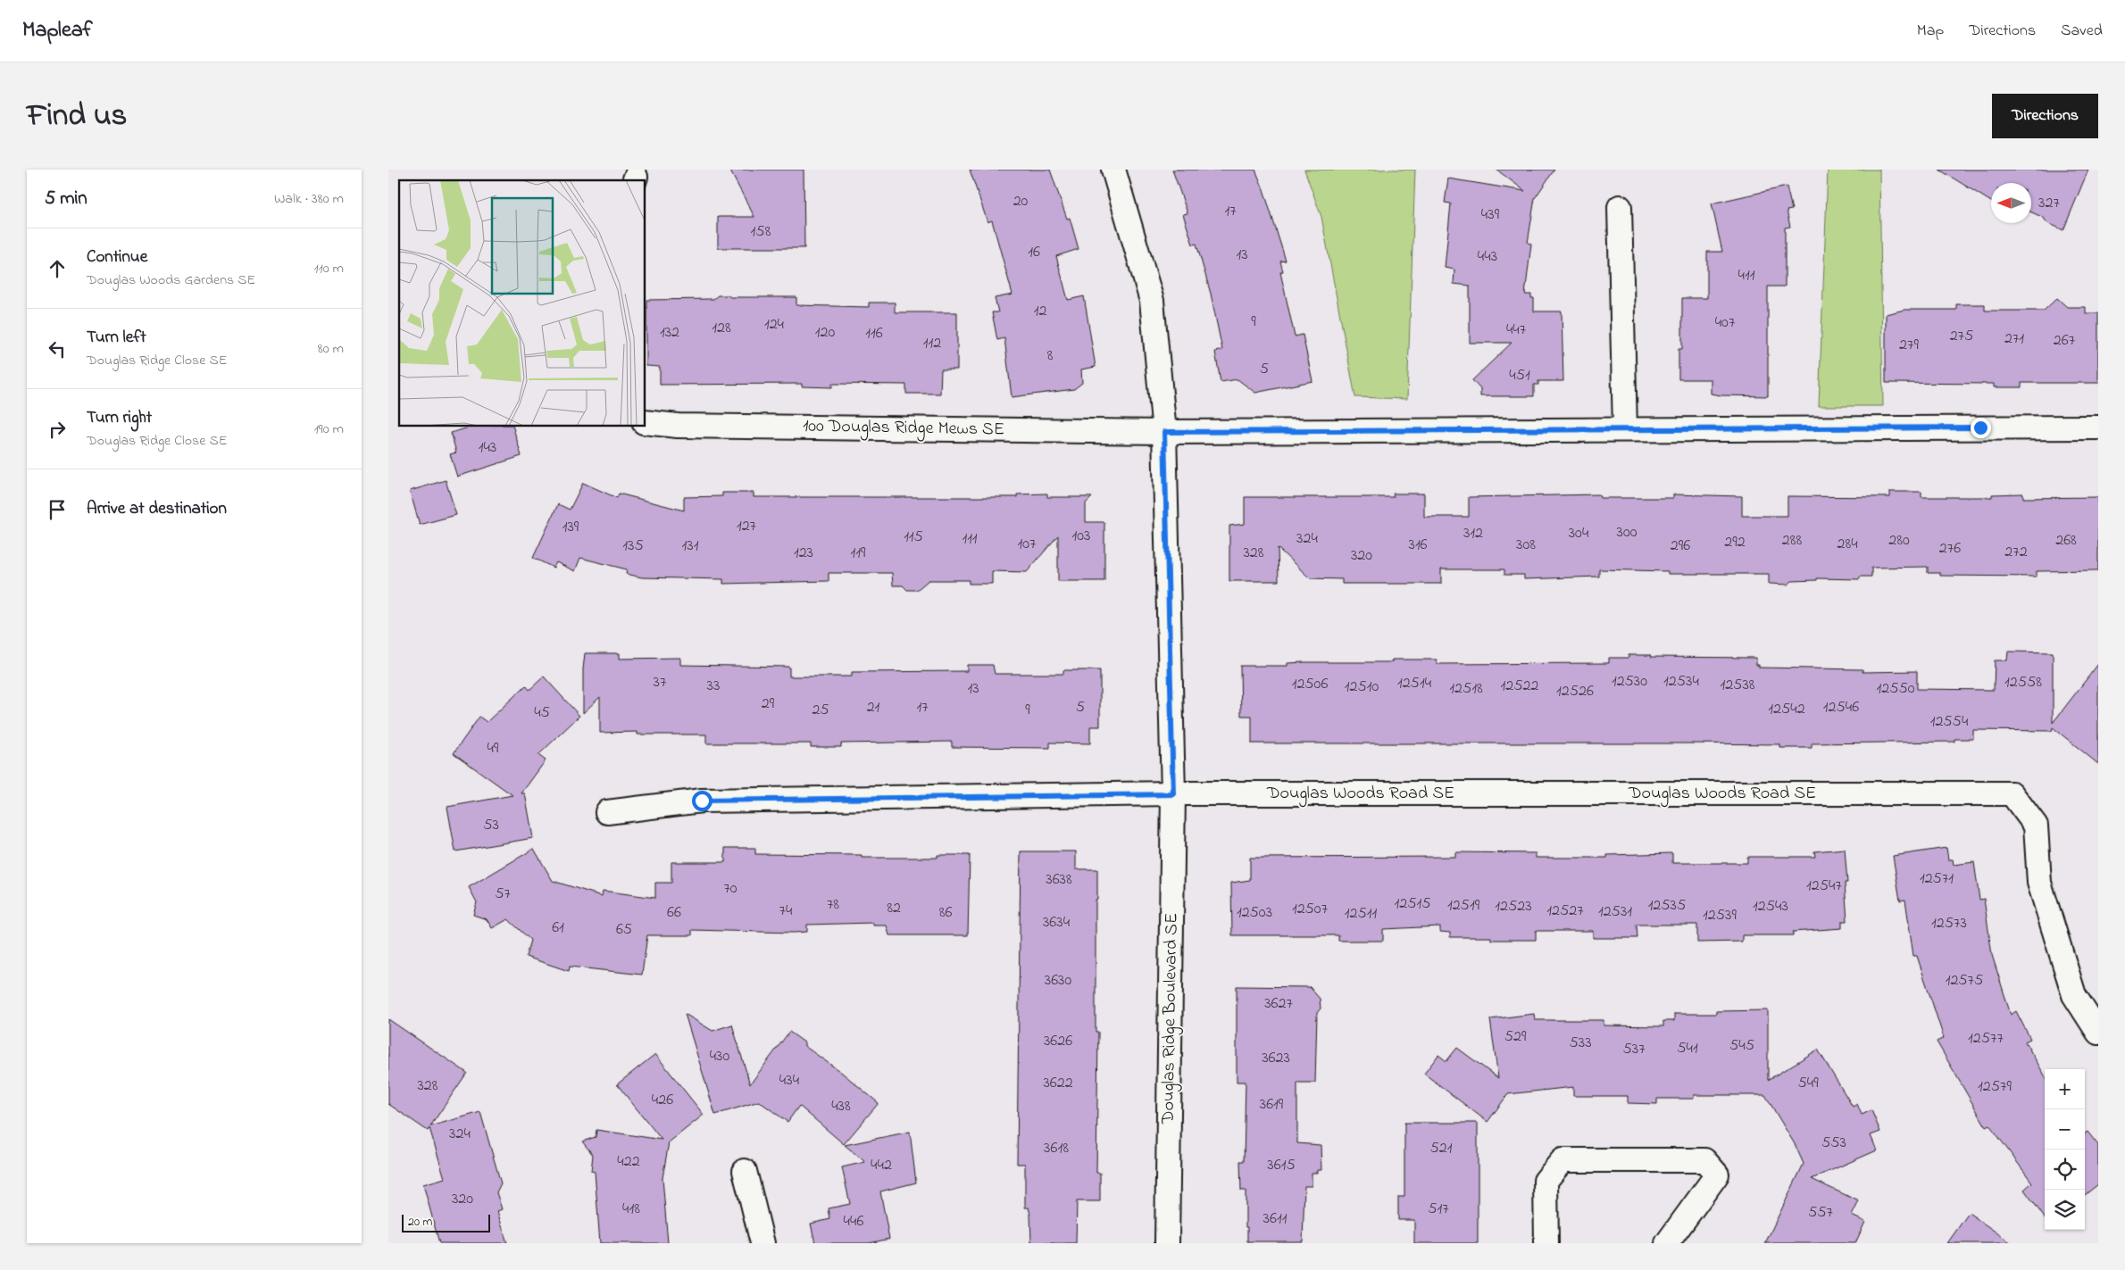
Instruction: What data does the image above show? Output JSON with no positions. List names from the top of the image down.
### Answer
{
  "streets": {
    "street": ["100 Douglas Ridge Mews SE", "Douglas Woods Road SE", "Douglas Ridge Boulevard SE"]
  },
  "crossings": [
    ["100 Douglas Ridge Mews SE", "Douglas Ridge Boulevard SE"],
    ["Douglas Woods Road SE", "Douglas Ridge Boulevard SE"]
  ],
  "house_numbers": [
    "20",
    "327",
    "17",
    "439",
    "158",
    "16",
    "13",
    "443",
    "411",
    "12",
    "9",
    "407",
    "124",
    "128",
    "447",
    "132",
    "120",
    "116",
    "275",
    "271",
    "267",
    "112",
    "279",
    "8",
    "5",
    "451",
    "143",
    "127",
    "139",
    "300",
    "312",
    "304",
    "103",
    "115",
    "111",
    "324",
    "288",
    "280",
    "268",
    "292",
    "107",
    "284",
    "316",
    "308",
    "135",
    "131",
    "296",
    "276",
    "272",
    "123",
    "119",
    "328",
    "320",
    "12530",
    "12534",
    "37",
    "12558",
    "12514",
    "12506",
    "12538",
    "33",
    "12522",
    "12510",
    "13",
    "12518",
    "12550",
    "12526",
    "29",
    "21",
    "17",
    "5",
    "12546",
    "12542",
    "25",
    "9",
    "45",
    "12554",
    "49",
    "53",
    "12571",
    "3638",
    "12547",
    "70",
    "57",
    "12515",
    "78",
    "12519",
    "12535",
    "12523",
    "12543",
    "82",
    "12507",
    "74",
    "12527",
    "12531",
    "66",
    "86",
    "12503",
    "12511",
    "12539",
    "3634",
    "12573",
    "61",
    "65",
    "3630",
    "12575",
    "3627",
    "529",
    "12577",
    "3626",
    "533",
    "545",
    "541",
    "537",
    "430",
    "3623",
    "434",
    "3622",
    "549",
    "328",
    "12579",
    "426",
    "3619",
    "438",
    "324",
    "553",
    "3618",
    "521",
    "422",
    "442",
    "3615",
    "320",
    "418",
    "517",
    "557",
    "3611",
    "446"
  ],
  "scale_bar": "20 m",
  "north": "left",
  "page": {
    "header": "Mapleaf",
    "nav": ["Map", "Directions", "Saved"],
    "title": "Find us",
    "buttons": "Directions",
    "heading": ["5 min", "Walk · 380 m"],
    "list": [
      ["Continue", "Douglas Woods Gardens SE", "110 m"],
      ["Turn left", "Douglas Ridge Close SE", "80 m"],
      ["Turn right", "Douglas Ridge Close SE", "190 m"],
      "Arrive at destination"
    ],
    "map_buttons": ["+", "−"],
    "scale": "20 m"
  }
}
